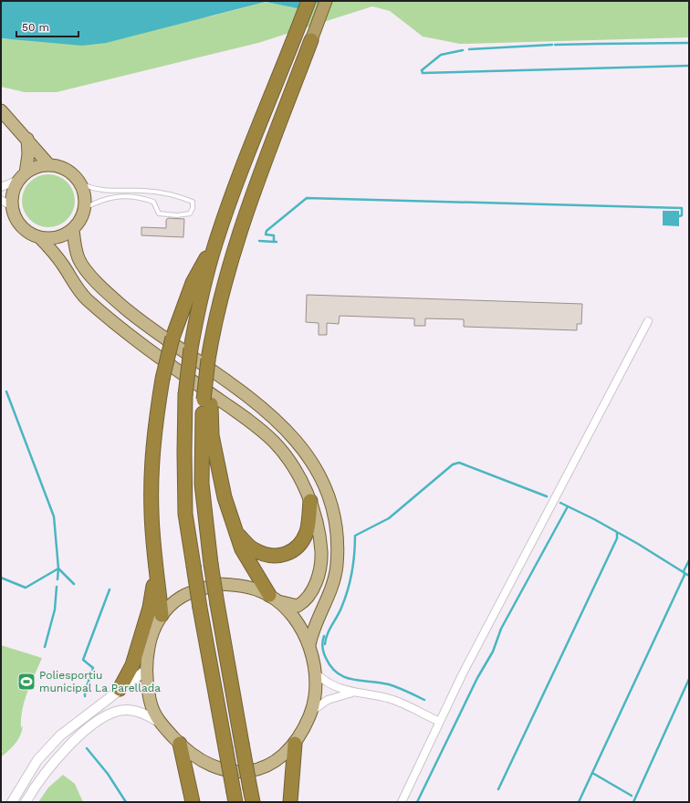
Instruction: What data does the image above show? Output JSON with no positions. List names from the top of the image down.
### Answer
{
  "places": {
    "sports": ["Poliesportiu municipal La Parellada"]
  },
  "scale_bar": "50 m"
}
